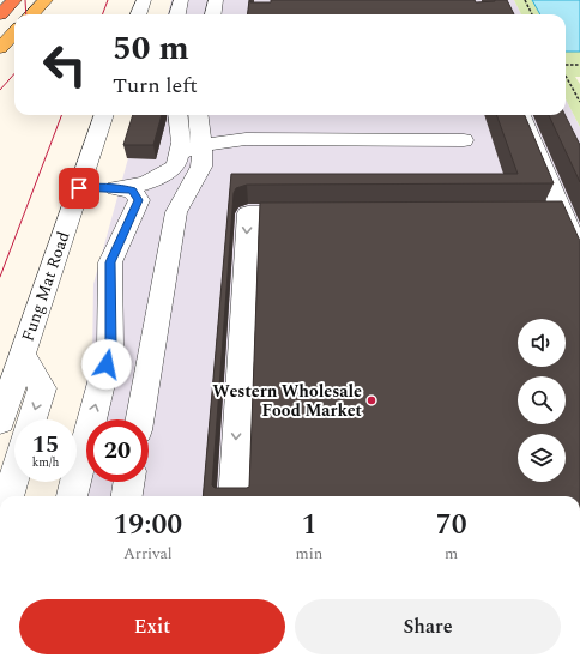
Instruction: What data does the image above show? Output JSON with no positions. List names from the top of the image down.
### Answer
{
  "streets": {
    "street": ["Fung Mat Road"]
  },
  "places": ["Western Wholesale Food Market"],
  "page": {
    "turn": ["50 m", "Turn left"],
    "speed": "15 km/h",
    "limit": "20",
    "eta": [
      "19:00",
      "Arrival",
      "1",
      "min",
      "70",
      "m"
    ],
    "buttons": ["Exit", "Share"]
  }
}
